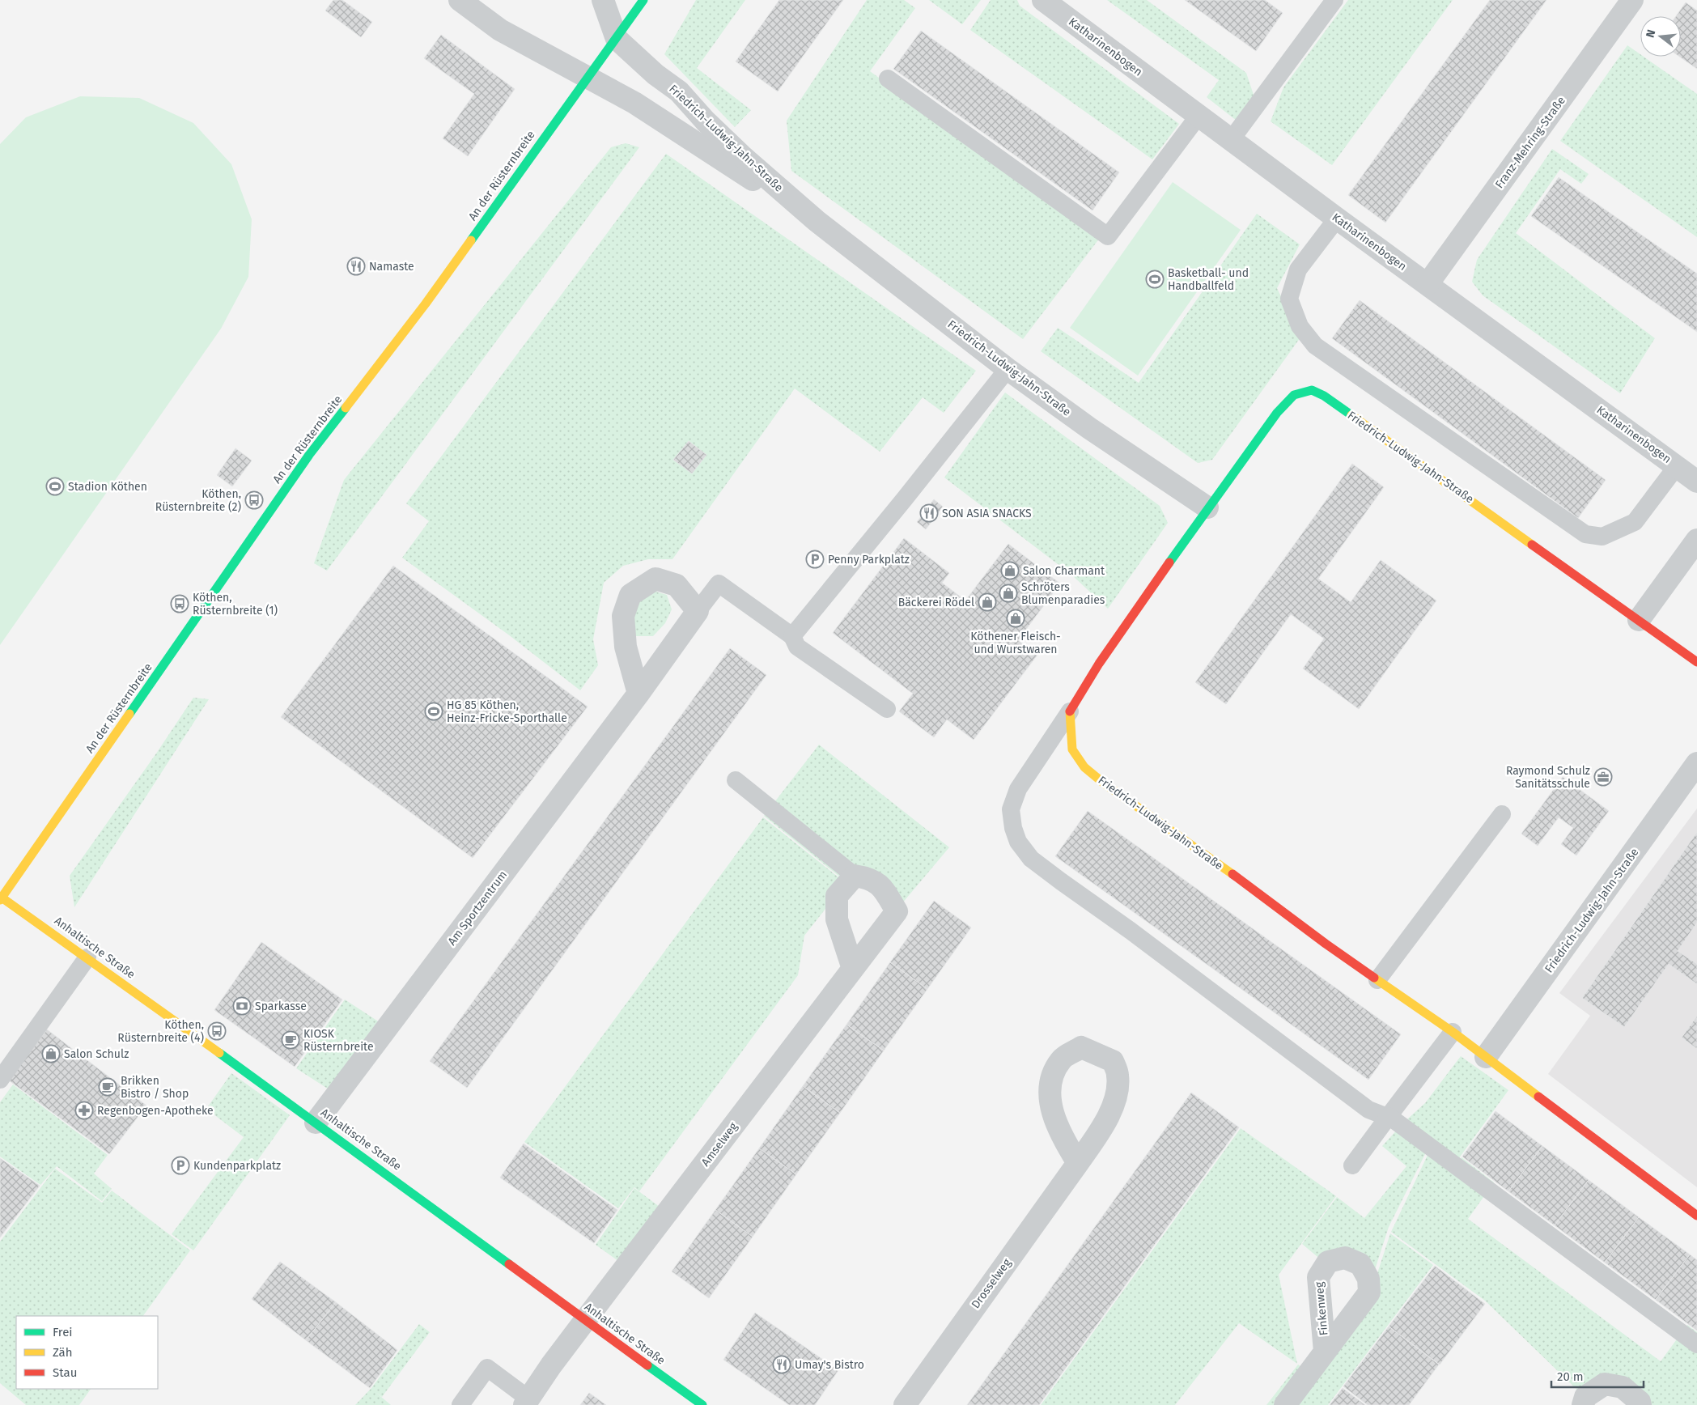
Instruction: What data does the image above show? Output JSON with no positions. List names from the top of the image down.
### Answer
{
  "streets": {
    "street": [
      "Katharinenbogen",
      "Friedrich-Ludwig-Jahn-Straße",
      "Franz-Mehring-Straße",
      "An der Rüsternbreite",
      "Am Sportzentrum",
      "Anhaltische Straße",
      "Amselweg",
      "Drosselweg",
      "Finkenweg"
    ]
  },
  "crossings": [
    ["Katharinenbogen", "Franz-Mehring-Straße"],
    ["Friedrich-Ludwig-Jahn-Straße", "An der Rüsternbreite"],
    ["An der Rüsternbreite", "Anhaltische Straße"],
    ["Am Sportzentrum", "Anhaltische Straße"],
    ["Anhaltische Straße", "Amselweg"]
  ],
  "places": {
    "restaurant": ["Namaste", "SON ASIA SNACKS", "Umay's Bistro"],
    "sports": ["Basketball- und Handballfeld", "Stadion Köthen", "HG 85 Köthen, Heinz-Fricke-Sporthalle"],
    "bus stop": ["Köthen, Rüsternbreite (2)", "Köthen, Rüsternbreite (1)", "Köthen, Rüsternbreite (4)"],
    "parking": ["Penny Parkplatz", "Kundenparkplatz"],
    "shop": [
      "Salon Charmant",
      "Schröters Blumenparadies",
      "Bäckerei Rödel",
      "Köthener Fleisch- und Wurstwaren",
      "Salon Schulz"
    ],
    "office": ["Raymond Schulz Sanitätsschule"],
    "bank": ["Sparkasse"],
    "cafe": ["KIOSK Rüsternbreite", "Brikken Bistro / Shop"],
    "pharmacy": ["Regenbogen-Apotheke"]
  },
  "legend": ["Frei", "Zäh", "Stau"],
  "scale_bar": "20 m",
  "north": "left"
}
